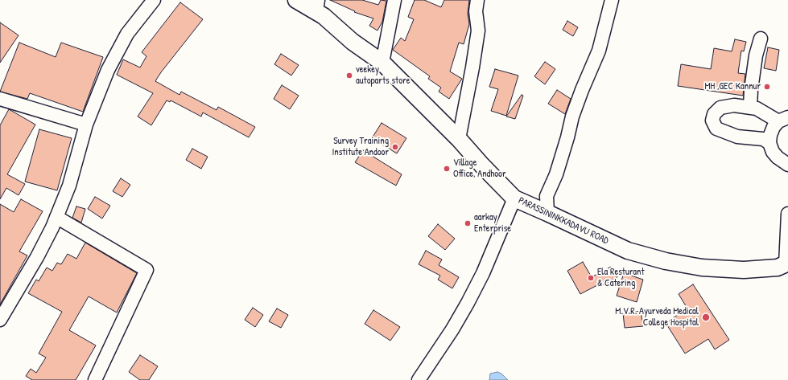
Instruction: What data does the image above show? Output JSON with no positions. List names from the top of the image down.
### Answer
{
  "streets": {
    "main road": ["PARASSININKKADAVU ROAD"]
  },
  "places": [
    "veekey autoparts store",
    "MH ,GEC Kannur",
    "Survey Training Institute Andoor",
    "Village Office, Andhoor",
    "aarkay Enterprise",
    "Ela Resturant & Catering",
    "M.V.R. Ayurveda Medical College Hospital"
  ]
}
